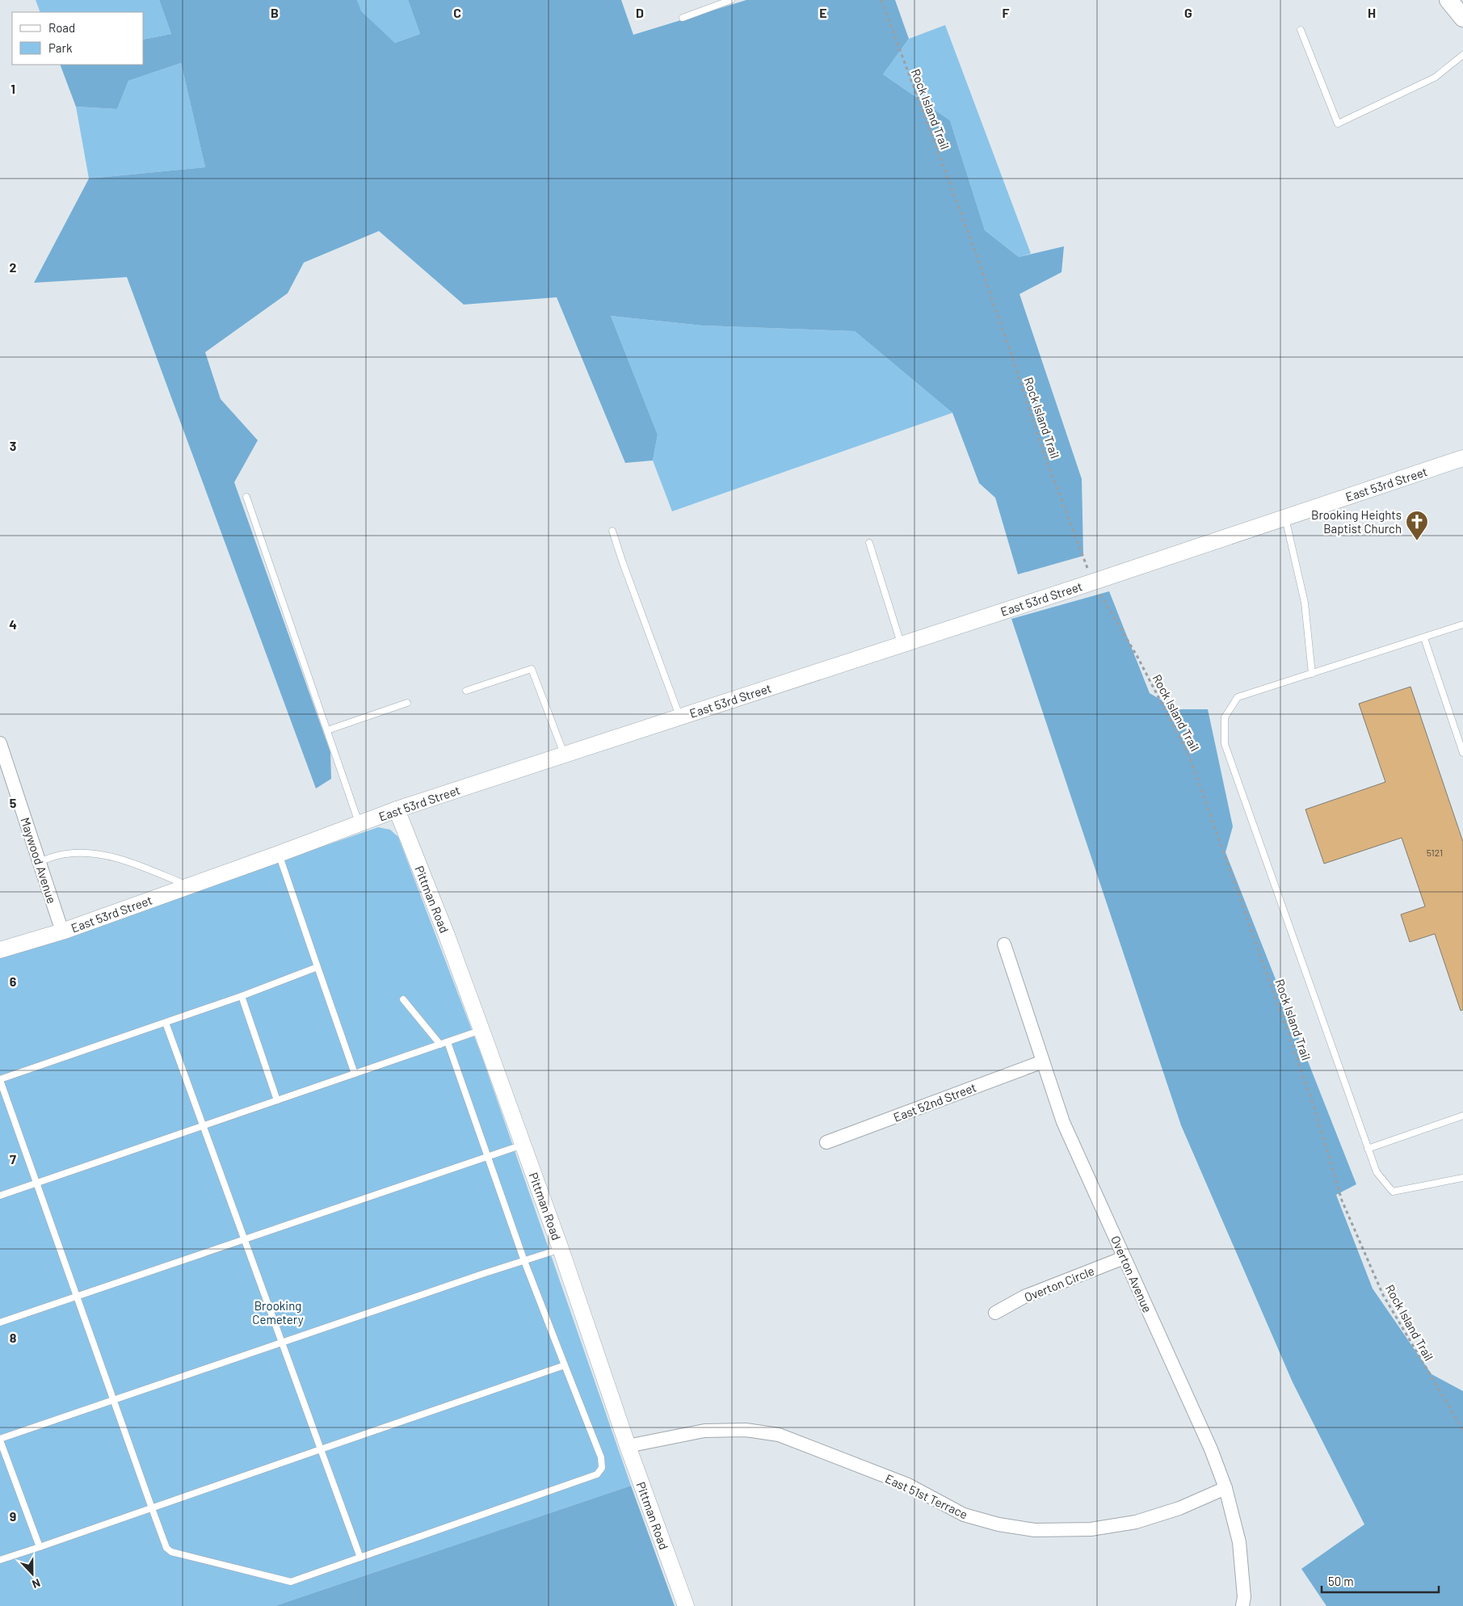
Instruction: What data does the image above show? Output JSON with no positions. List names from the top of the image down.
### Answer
{
  "streets": {
    "street": [
      "East 53rd Street",
      "Maywood Avenue",
      "Pittman Road",
      "East 52nd Street",
      "Overton Avenue",
      "Overton Circle",
      "East 51st Terrace"
    ],
    "path": ["Rock Island Trail"]
  },
  "crossings": [
    ["Rock Island Trail", "East 53rd Street"],
    ["East 53rd Street", "Maywood Avenue"],
    ["East 53rd Street", "Pittman Road"],
    ["Pittman Road", "East 51st Terrace"],
    ["East 52nd Street", "Overton Avenue"],
    ["Overton Avenue", "Overton Circle"],
    ["Overton Avenue", "East 51st Terrace"]
  ],
  "parks": ["Brooking Cemetery"],
  "places": {
    "church": ["Brooking Heights Baptist Church"]
  },
  "house_numbers": ["5121"],
  "legend": ["Road", "Park"],
  "scale_bar": "50 m",
  "north": "bottom",
  "grid": {
    "columns": [
      "B",
      "C",
      "D",
      "E",
      "F",
      "G",
      "H"
    ],
    "rows": [
      "1",
      "2",
      "3",
      "4",
      "5",
      "6",
      "7",
      "8",
      "9"
    ]
  }
}
